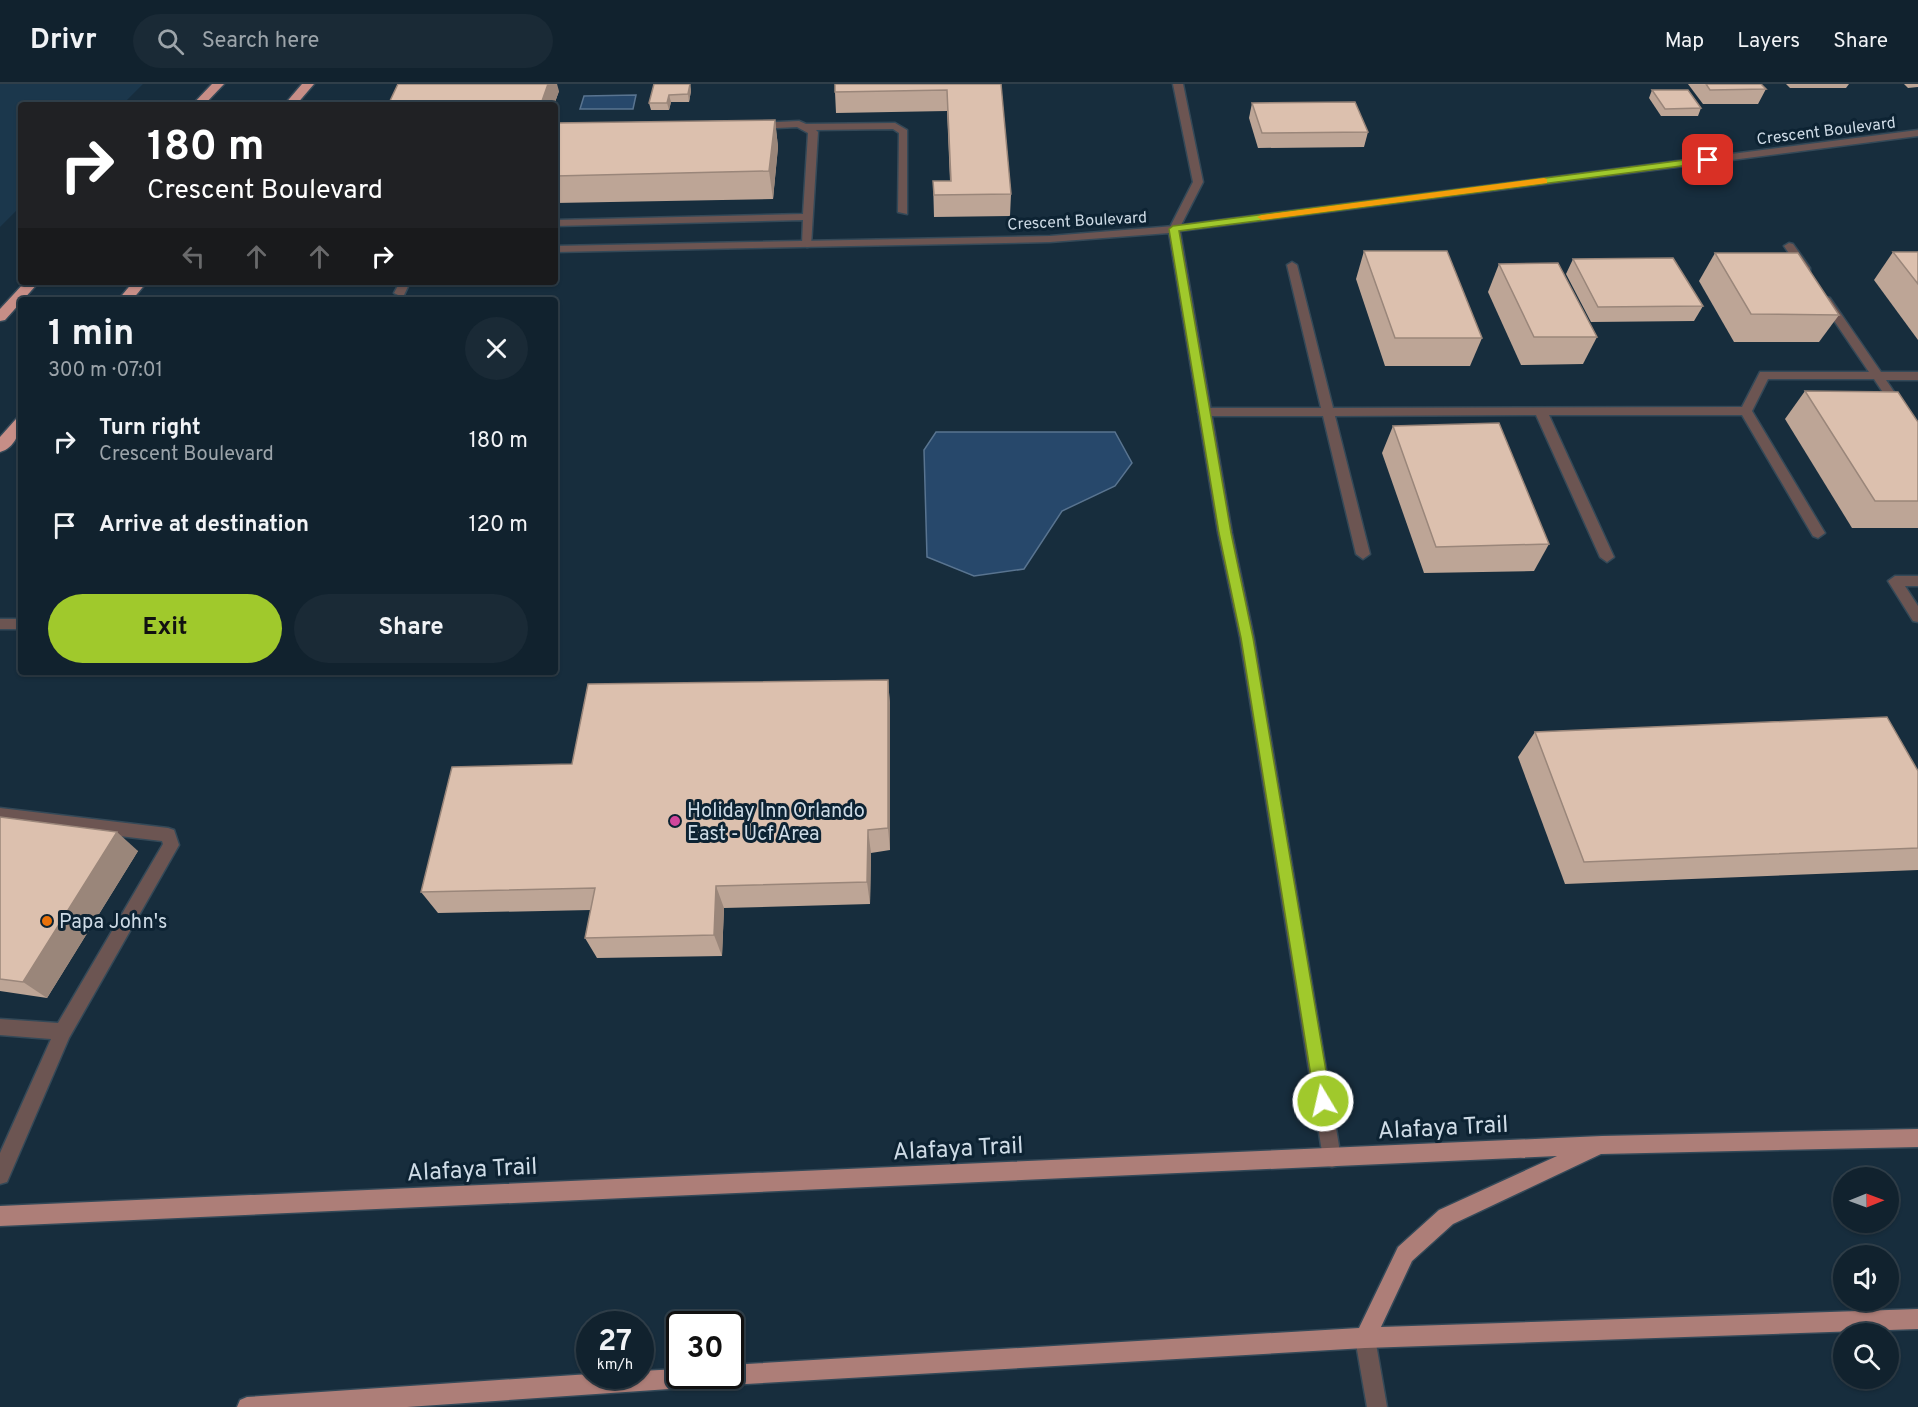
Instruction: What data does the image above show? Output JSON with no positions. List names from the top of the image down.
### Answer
{
  "streets": {
    "main road": ["Alafaya Trail"],
    "street": ["Crescent Boulevard"]
  },
  "places": ["Holiday Inn Orlando East - Ucf Area", "Papa John's"],
  "north": "right",
  "page": {
    "header": "Drivr",
    "search": "Search here",
    "nav": ["Map", "Layers", "Share"],
    "turn": ["180 m", "Crescent Boulevard"],
    "heading": ["1 min", "300 m · 07:01"],
    "list": [
      {
        "name": "Turn right",
        "note": "Crescent Boulevard",
        "value": "180 m"
      },
      {
        "name": "Arrive at destination",
        "value": "120 m"
      }
    ],
    "buttons": ["Exit", "Share"],
    "speed": "27 km/h",
    "limit": "30"
  }
}
